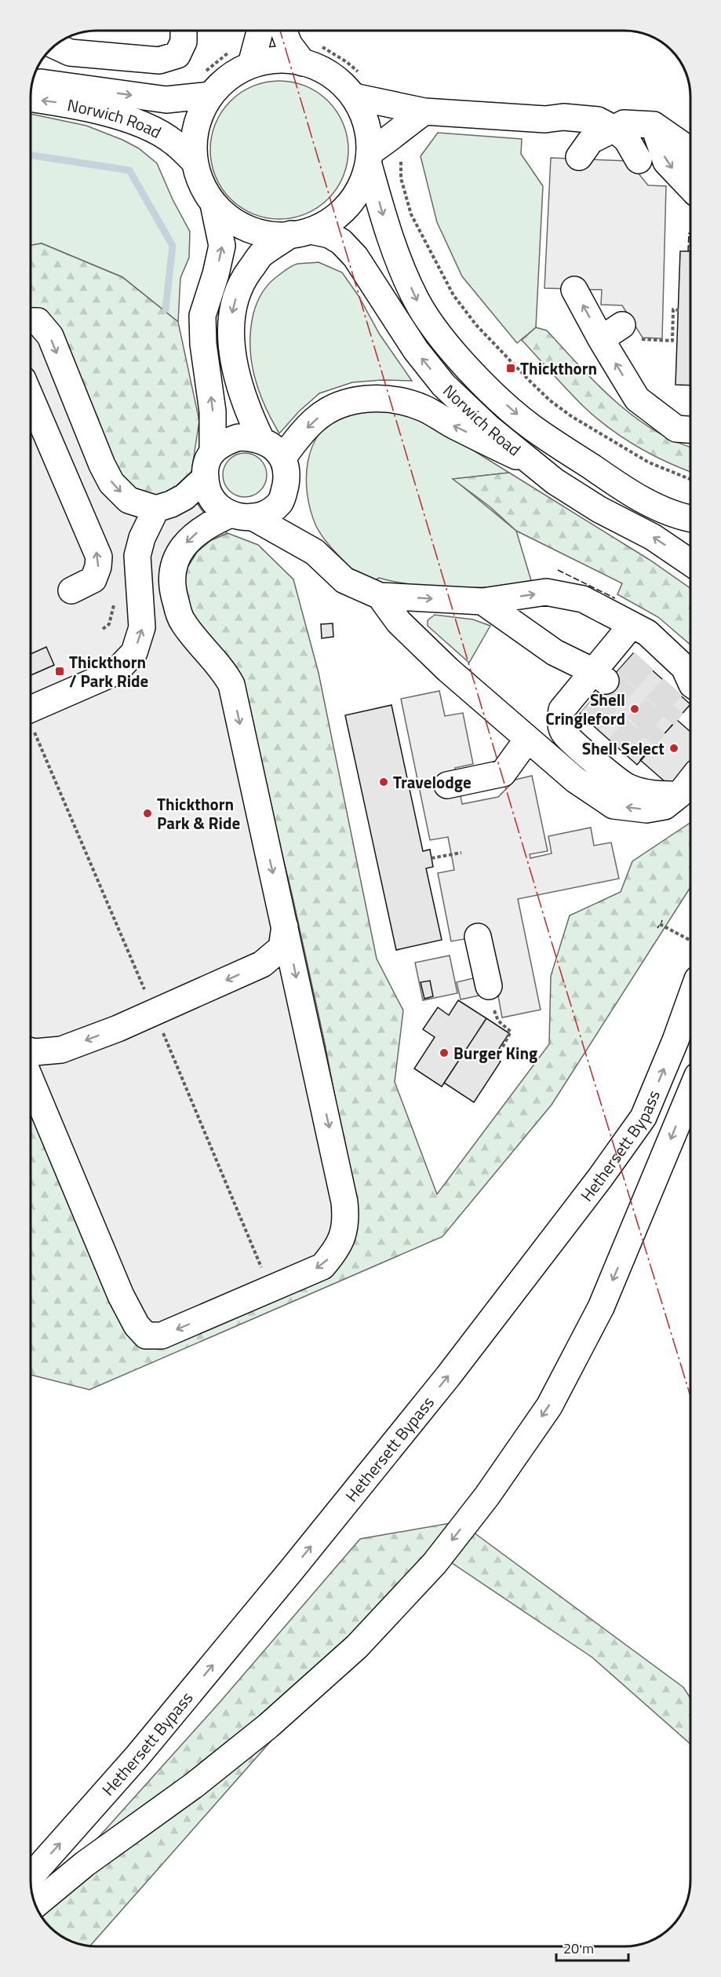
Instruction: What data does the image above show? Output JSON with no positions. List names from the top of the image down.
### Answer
{
  "streets": {
    "main road": ["Norwich Road", "Hethersett Bypass"]
  },
  "places": {
    "transit": ["Thickthorn", "Thickthorn / Park Ride"],
    "other": [
      "Shell Cringleford",
      "Shell Select",
      "Travelodge",
      "Thickthorn Park & Ride",
      "Burger King"
    ]
  },
  "scale_bar": "20 m"
}
